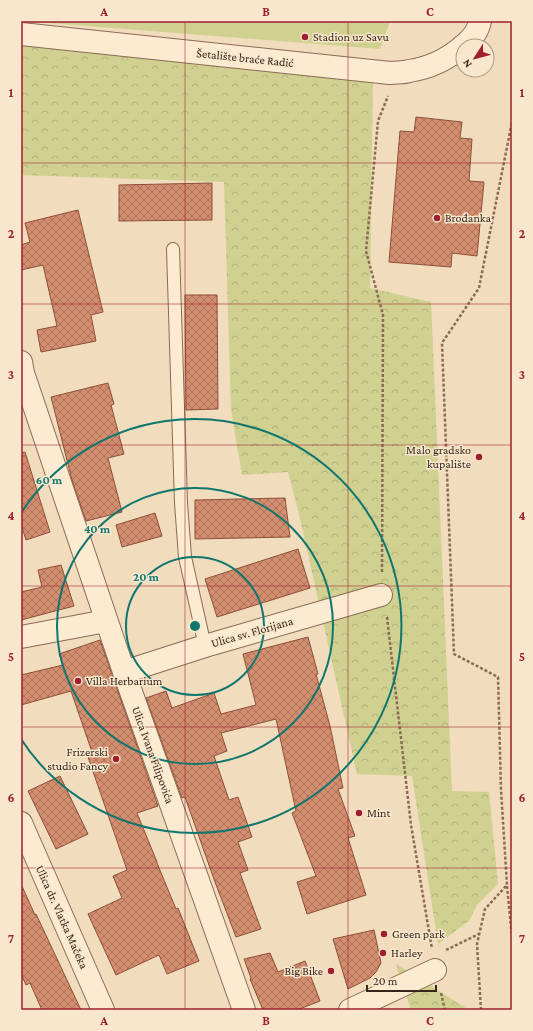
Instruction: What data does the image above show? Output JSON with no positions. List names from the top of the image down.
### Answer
{
  "streets": {
    "street": [
      "Šetalište braće Radić",
      "Ulica sv. Florijana",
      "Ulica Ivana Filipovića",
      "Ulica dr. Vlatka Mačeka"
    ]
  },
  "crossings": [
    ["Ulica sv. Florijana", "Ulica Ivana Filipovića"]
  ],
  "places": [
    "Stadion uz Savu",
    "Brođanka",
    "Malo gradsko kupalište",
    "Villa Herbarium",
    "Frizerski studio Fancy",
    "Mint",
    "Green park",
    "Harley",
    "Big Bike"
  ],
  "scale_bar": "20 m",
  "north": "bottom left",
  "grid": {
    "columns": ["A", "B", "C"],
    "rows": [
      "1",
      "2",
      "3",
      "4",
      "5",
      "6",
      "7"
    ]
  },
  "rings": ["60 m", "40 m", "20 m"]
}
